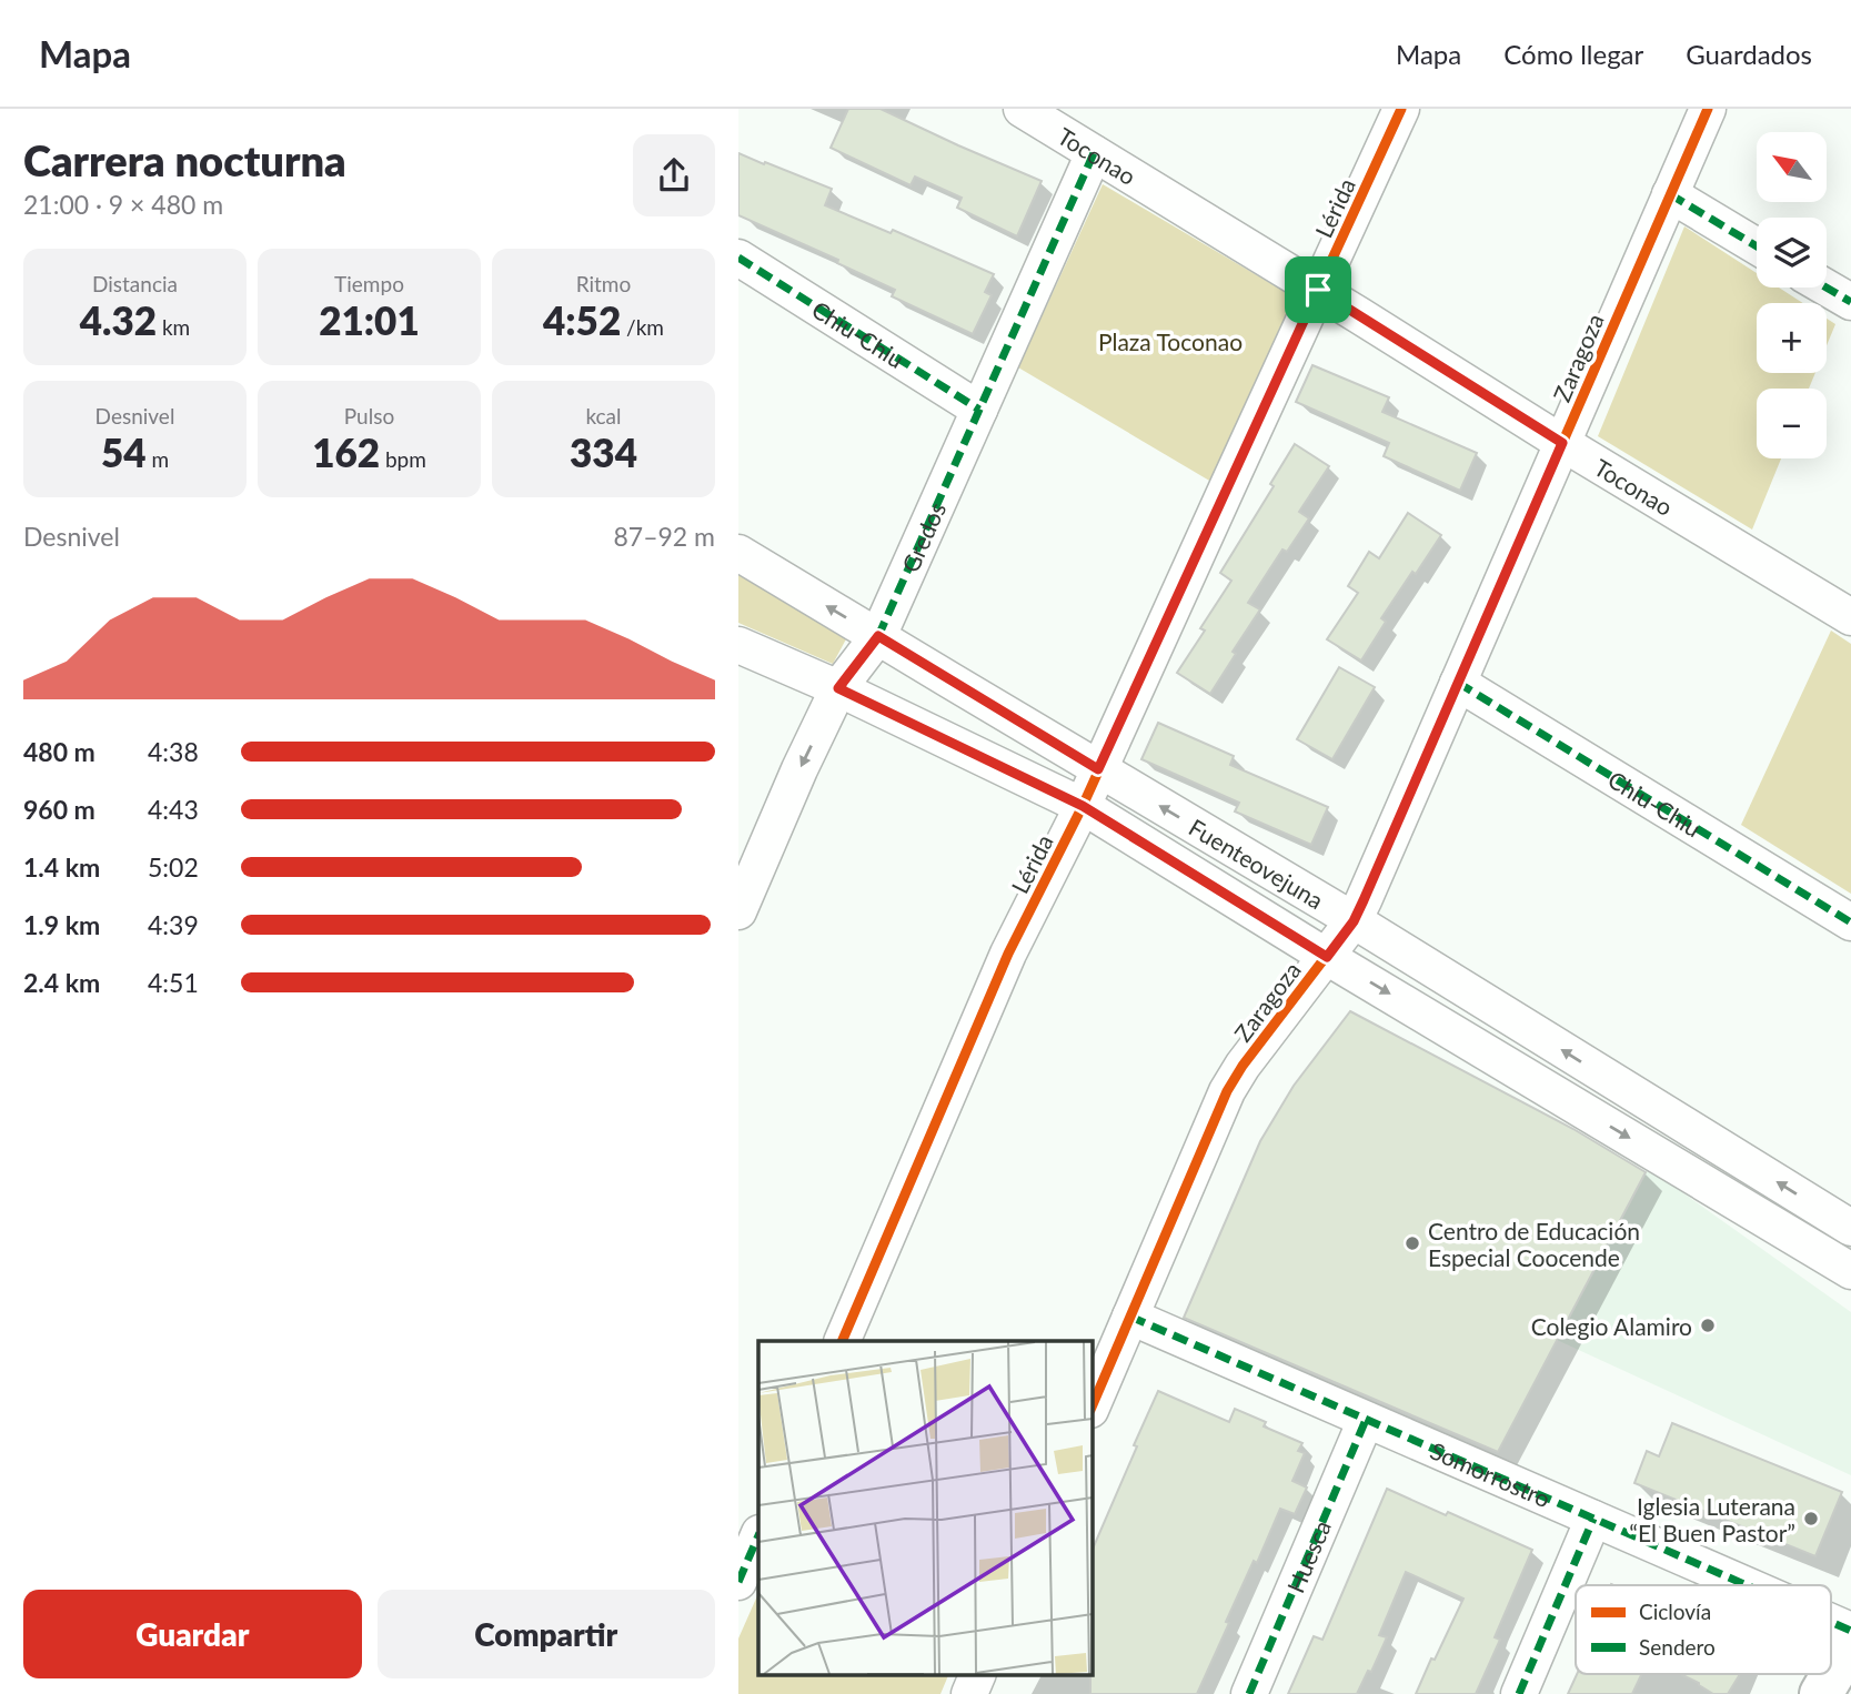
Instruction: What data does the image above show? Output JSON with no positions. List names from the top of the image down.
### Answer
{
  "streets": {
    "street": [
      "Toconao",
      "Lérida",
      "Chiu-Chiu",
      "Zaragoza",
      "Gredos",
      "Fuenteovejuna",
      "Somorrostro",
      "Huesca"
    ]
  },
  "crossings": [
    ["Toconao", "Lérida"],
    ["Toconao", "Zaragoza"],
    ["Toconao", "Gredos"],
    ["Lérida", "Fuenteovejuna"],
    ["Chiu-Chiu", "Zaragoza"],
    ["Chiu-Chiu", "Gredos"],
    ["Zaragoza", "Fuenteovejuna"],
    ["Zaragoza", "Somorrostro"],
    ["Gredos", "Fuenteovejuna"],
    ["Somorrostro", "Huesca"]
  ],
  "parks": ["Plaza Toconao"],
  "places": ["Centro de Educación Especial Coocende", "Colegio Alamiro", "Iglesia Luterana “El Buen Pastor”"],
  "legend": ["Ciclovía", "Sendero"],
  "north": "top left",
  "page": {
    "header": "Mapa",
    "nav": ["Mapa", "Cómo llegar", "Guardados"],
    "heading": ["Carrera nocturna", "21:00 · 9 × 480 m"],
    "map_buttons": ["+", "−"],
    "stats": [
      ["Distancia", "4.32 km"],
      ["Tiempo", "21:01"],
      ["Ritmo", "4:52 /km"],
      ["Desnivel", "54 m"],
      ["Pulso", "162 bpm"],
      ["kcal", "334"]
    ],
    "chart": ["Desnivel", "87–92 m"],
    "list": [
      {
        "name": "480 m",
        "note": "4:38"
      },
      {
        "name": "960 m",
        "note": "4:43"
      },
      {
        "name": "1.4 km",
        "note": "5:02"
      },
      {
        "name": "1.9 km",
        "note": "4:39"
      },
      {
        "name": "2.4 km",
        "note": "4:51"
      }
    ],
    "buttons": ["Guardar", "Compartir"]
  }
}
